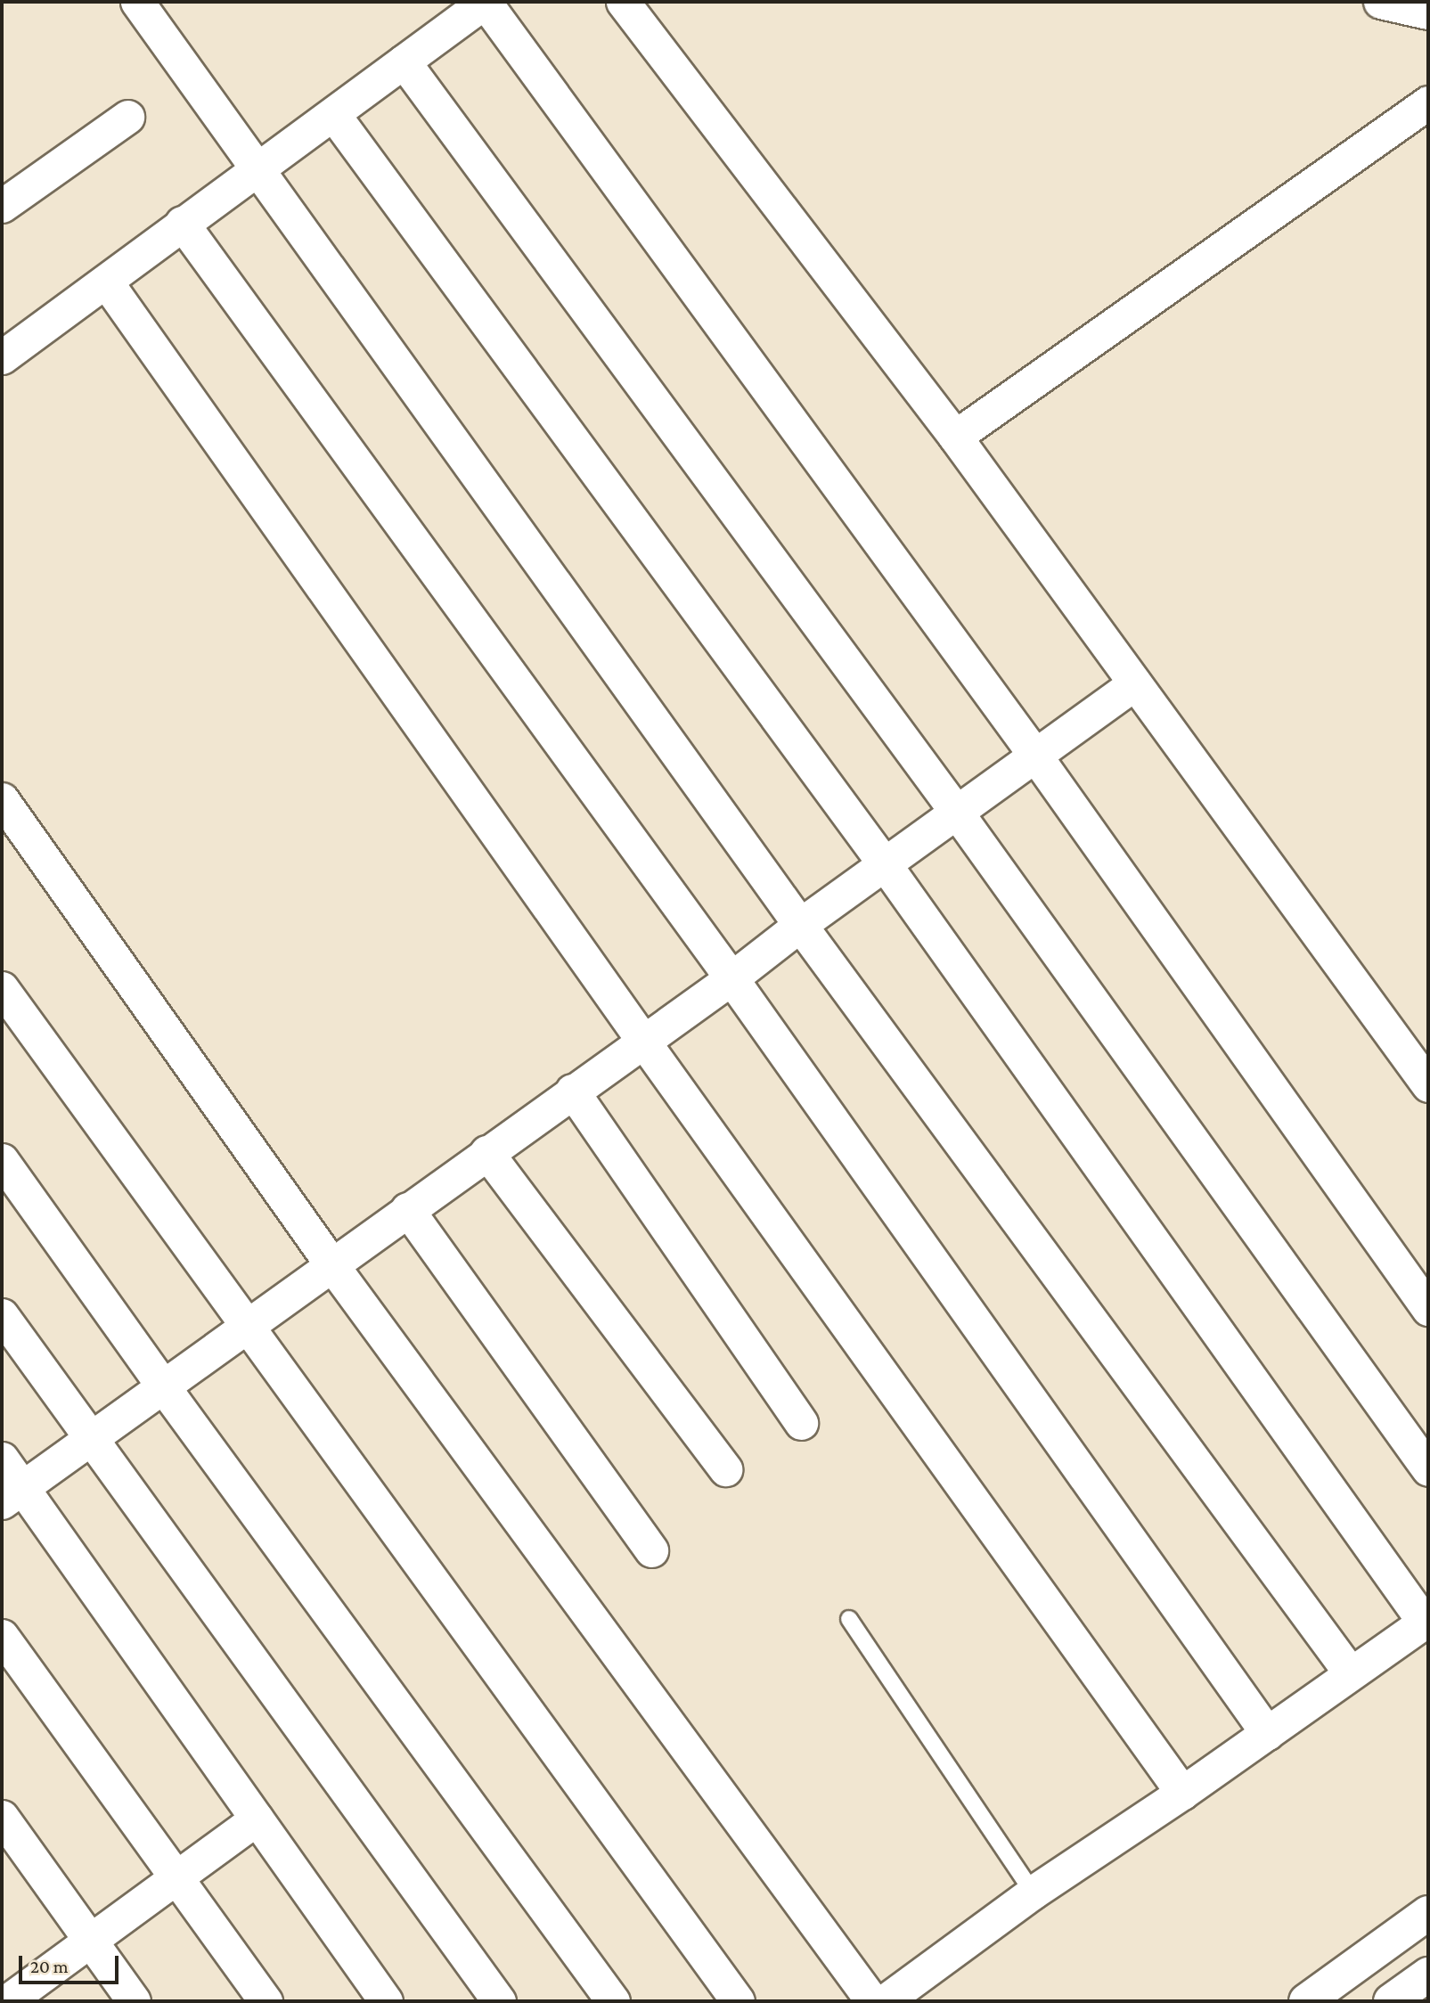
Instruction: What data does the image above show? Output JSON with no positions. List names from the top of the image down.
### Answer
{
  "scale_bar": "20 m"
}
